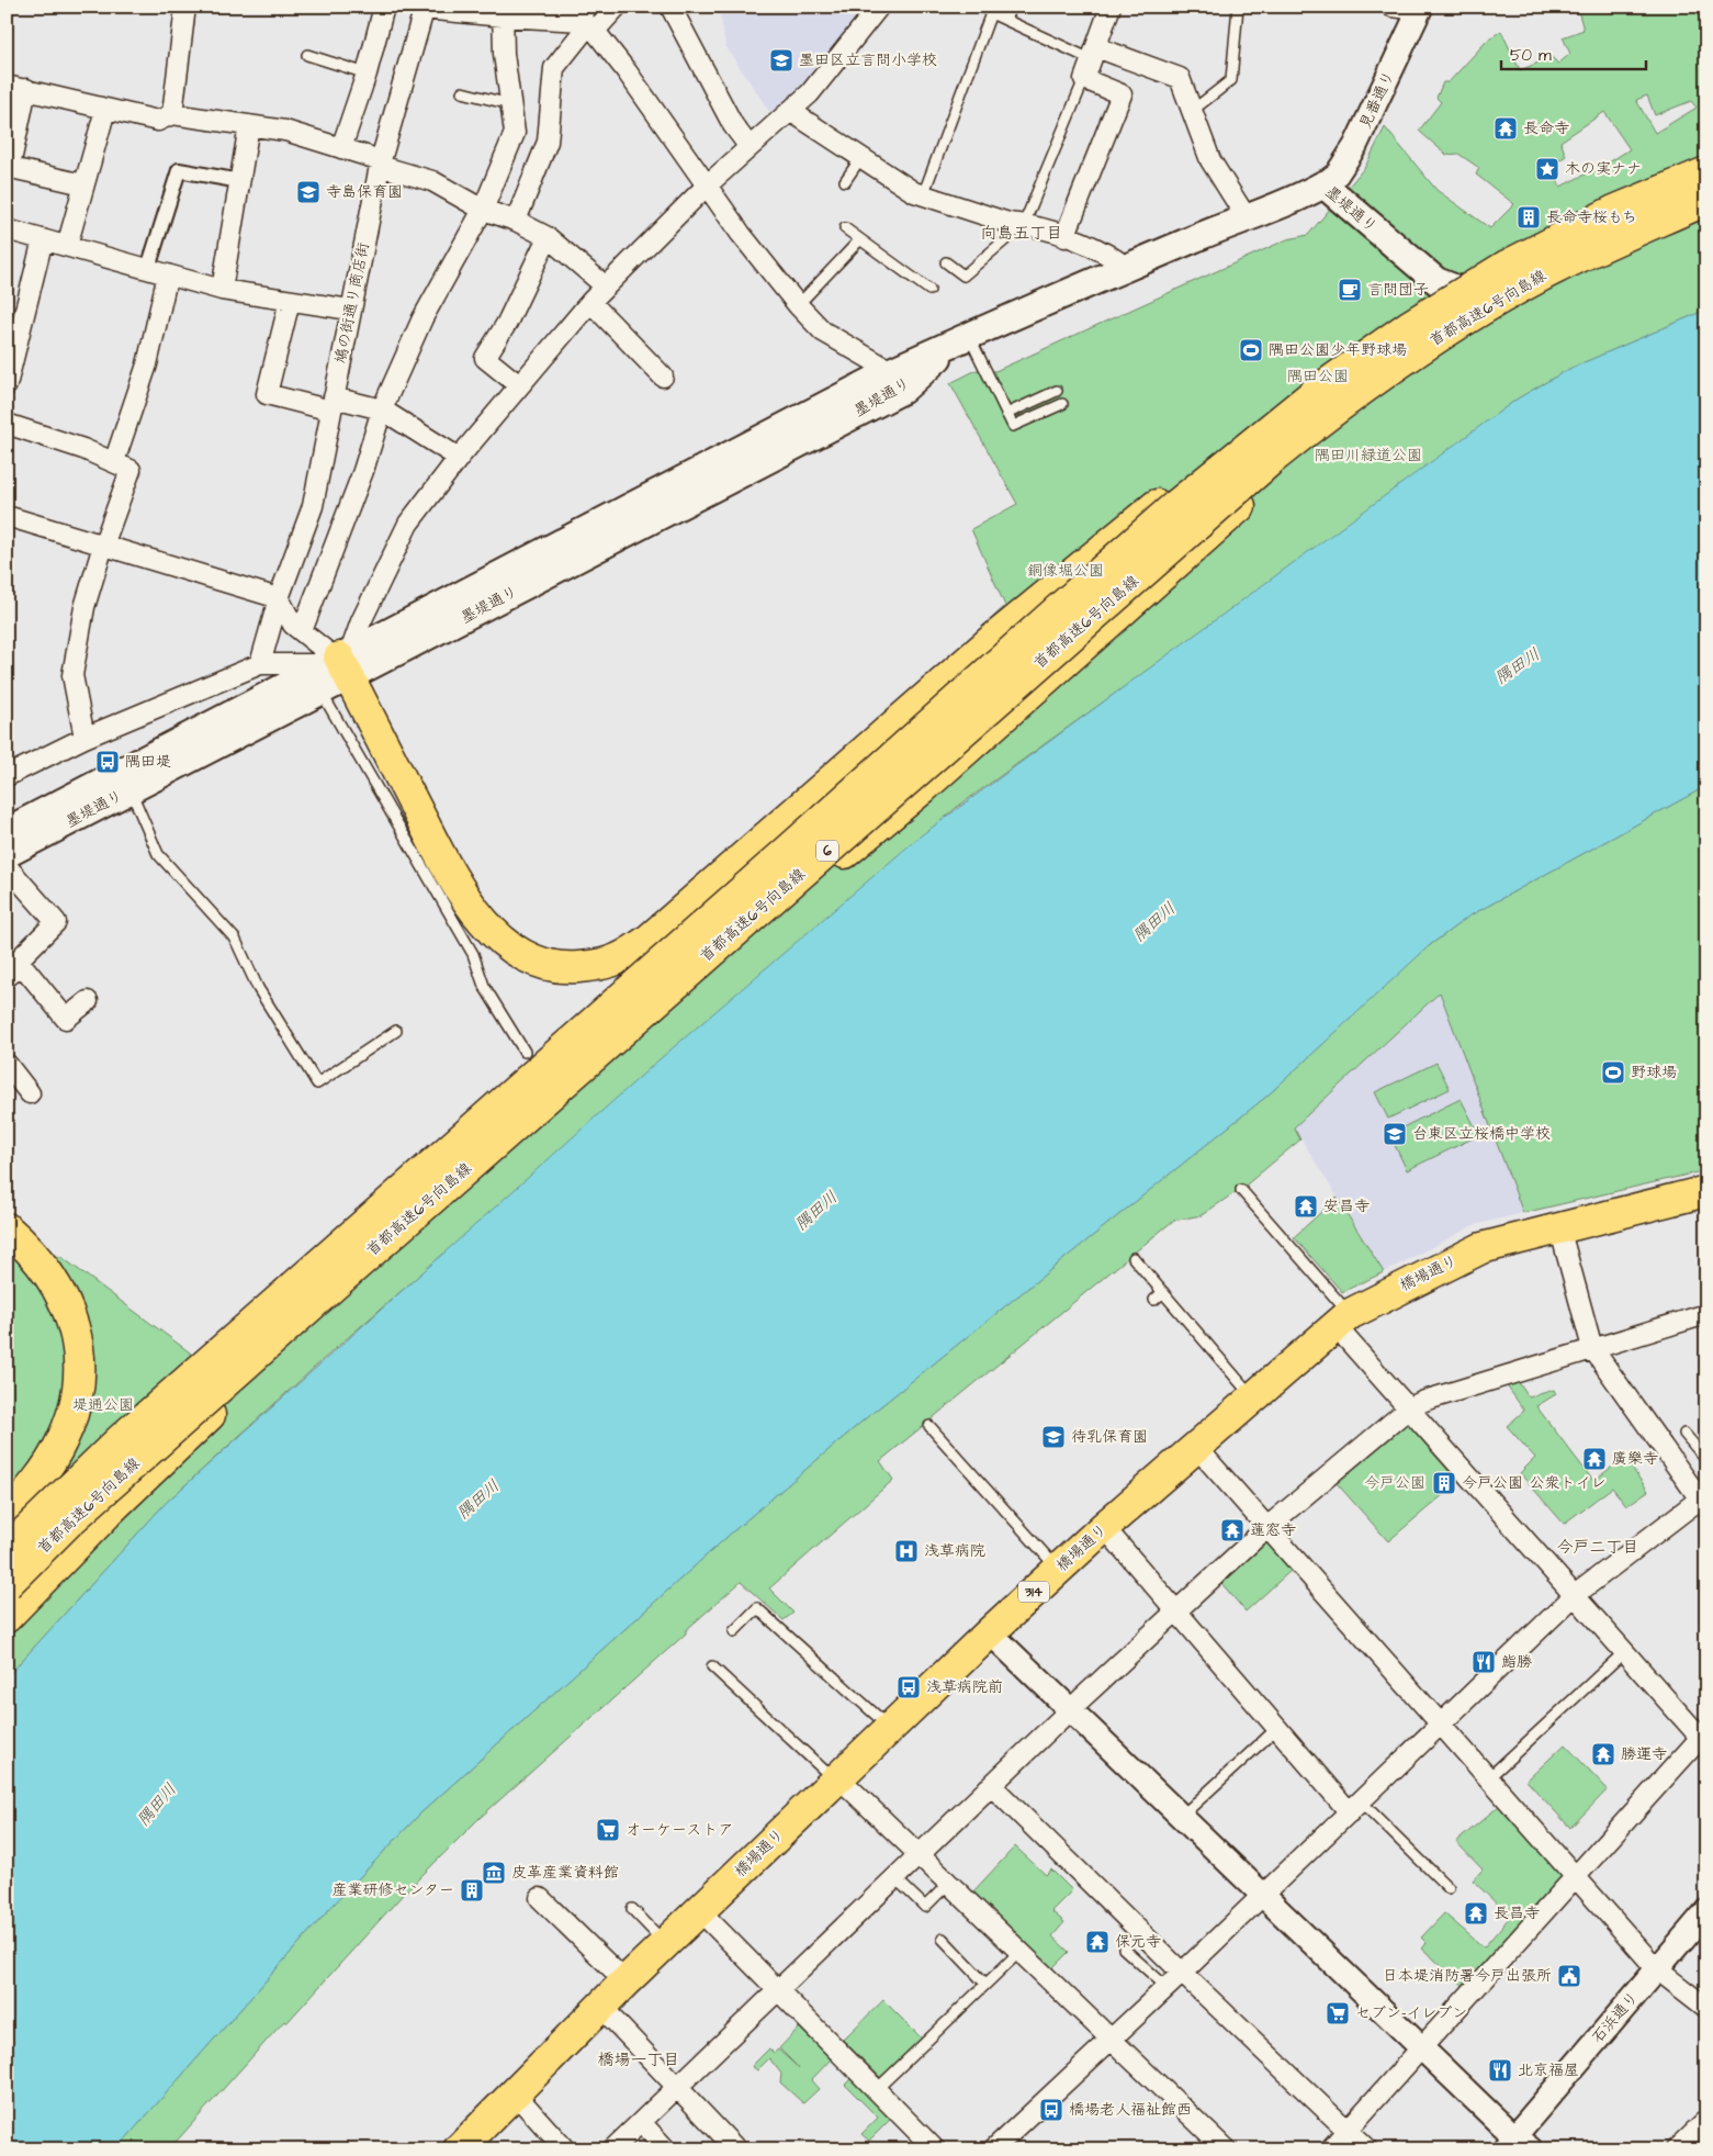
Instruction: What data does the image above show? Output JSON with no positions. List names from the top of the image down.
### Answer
{
  "streets": {
    "main road": [
      "墨堤通り",
      "首都高速6号向島線",
      "6",
      "橋場通り",
      "314"
    ],
    "street": ["見番通り", "鳩の街通り商店街", "石浜通り"]
  },
  "crossings": [
    ["見番通り", "墨堤通り"]
  ],
  "districts": ["向島五丁目", "今戸二丁目", "橋場一丁目"],
  "water": ["隅田川"],
  "parks": [
    "隅田公園",
    "隅田川緑道公園",
    "銅像堀公園",
    "堤通公園",
    "今戸公園"
  ],
  "places": {
    "school or university": [
      "墨田区立言問小学校",
      "寺島保育園",
      "台東区立桜橋中学校",
      "待乳保育園"
    ],
    "temple": [
      "長命寺",
      "安昌寺",
      "廣樂寺",
      "蓮窓寺",
      "勝運寺",
      "長昌寺",
      "保元寺"
    ],
    "place": ["木の実ナナ"],
    "building": ["長命寺桜もち", "今戸公園 公衆トイレ", "産業研修センター"],
    "cafe": ["言問団子"],
    "sports": ["隅田公園少年野球場", "野球場"],
    "bus stop": ["隅田堤", "浅草病院前", "橋場老人福祉館西"],
    "hospital": ["浅草病院"],
    "restaurant": ["鮨勝", "北京福屋"],
    "supermarket": ["オーケーストア", "セブン-イレブン"],
    "museum": ["皮革産業資料館"],
    "public building": ["日本堤消防署今戸出張所"]
  },
  "scale_bar": "50 m"
}
